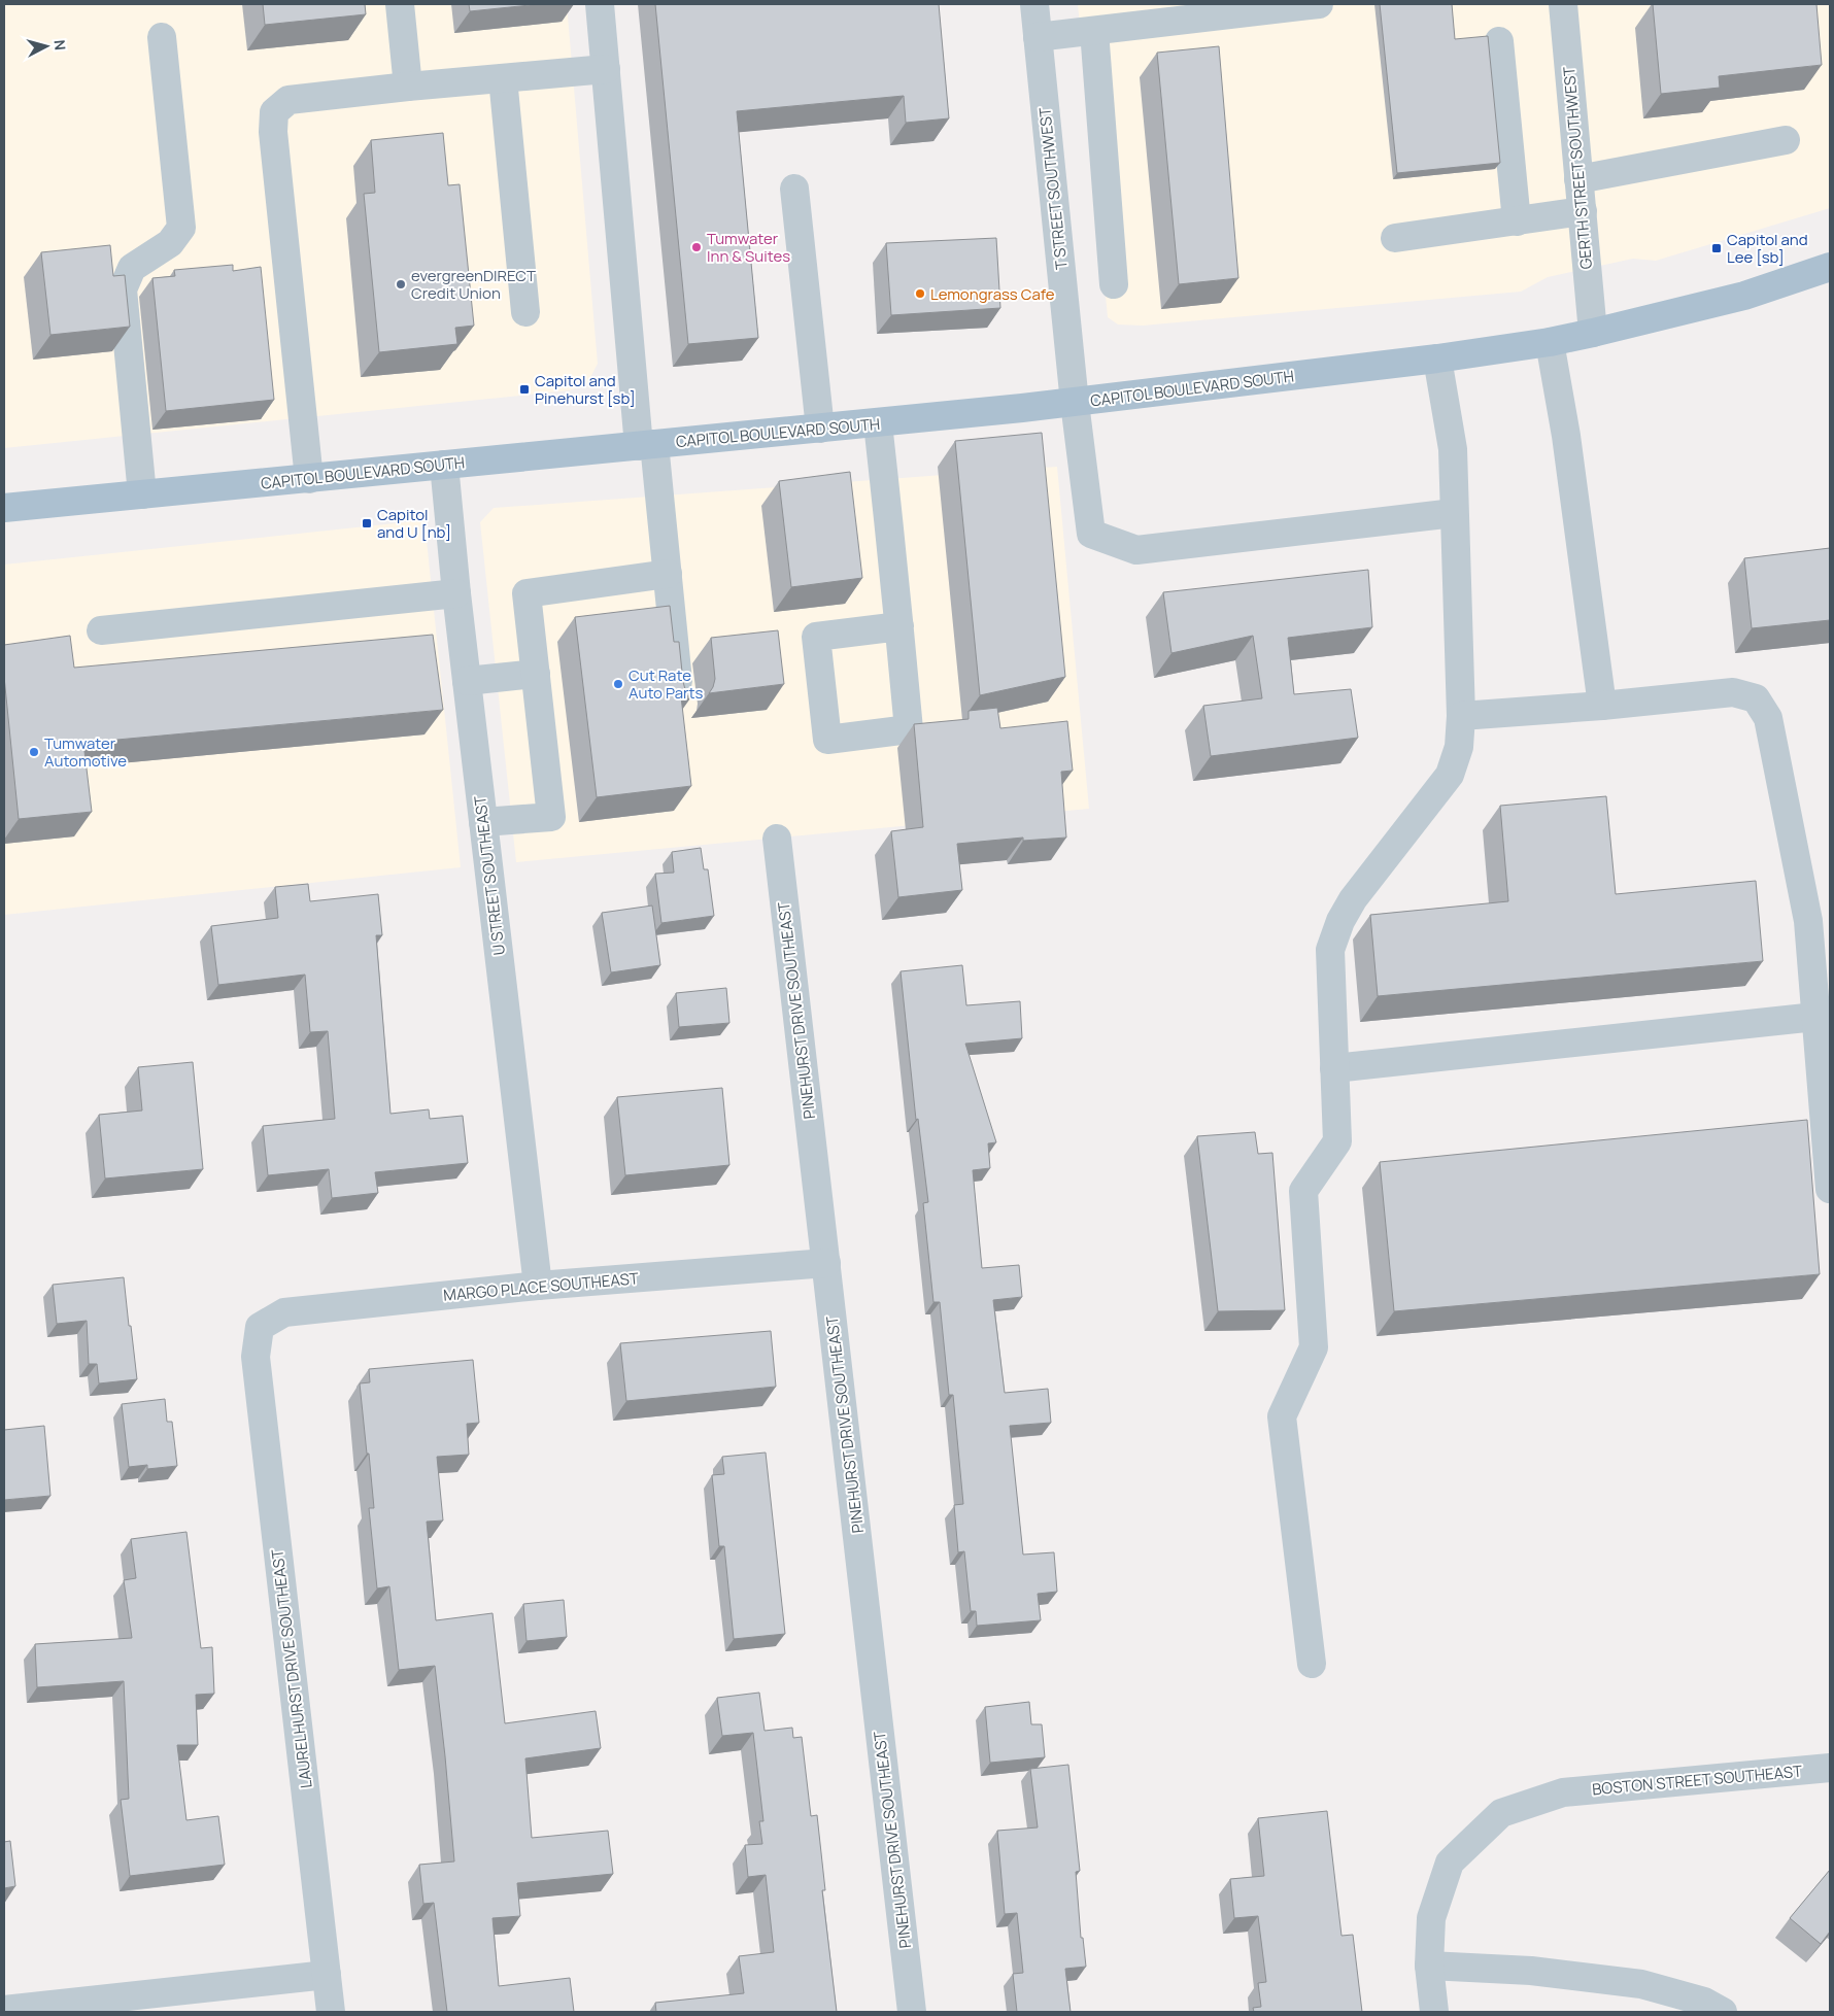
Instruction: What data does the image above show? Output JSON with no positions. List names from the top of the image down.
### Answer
{
  "streets": {
    "main road": ["CAPITOL BOULEVARD SOUTH"],
    "street": [
      "GERTH STREET SOUTHWEST",
      "T STREET SOUTHWEST",
      "U STREET SOUTHEAST",
      "PINEHURST DRIVE SOUTHEAST",
      "MARGO PLACE SOUTHEAST",
      "LAURELHURST DRIVE SOUTHEAST",
      "BOSTON STREET SOUTHEAST"
    ]
  },
  "crossings": [
    ["GERTH STREET SOUTHWEST", "CAPITOL BOULEVARD SOUTH"],
    ["T STREET SOUTHWEST", "CAPITOL BOULEVARD SOUTH"],
    ["CAPITOL BOULEVARD SOUTH", "U STREET SOUTHEAST"],
    ["U STREET SOUTHEAST", "MARGO PLACE SOUTHEAST"],
    ["PINEHURST DRIVE SOUTHEAST", "MARGO PLACE SOUTHEAST"],
    ["MARGO PLACE SOUTHEAST", "LAURELHURST DRIVE SOUTHEAST"]
  ],
  "places": {
    "other": [
      "Tumwater Inn & Suites",
      "evergreenDIRECT Credit Union",
      "Lemongrass Cafe",
      "Cut Rate Auto Parts",
      "Tumwater Automotive"
    ],
    "transit": ["Capitol and Lee [sb]", "Capitol and Pinehurst [sb]", "Capitol and U [nb]"]
  },
  "north": "right"
}
